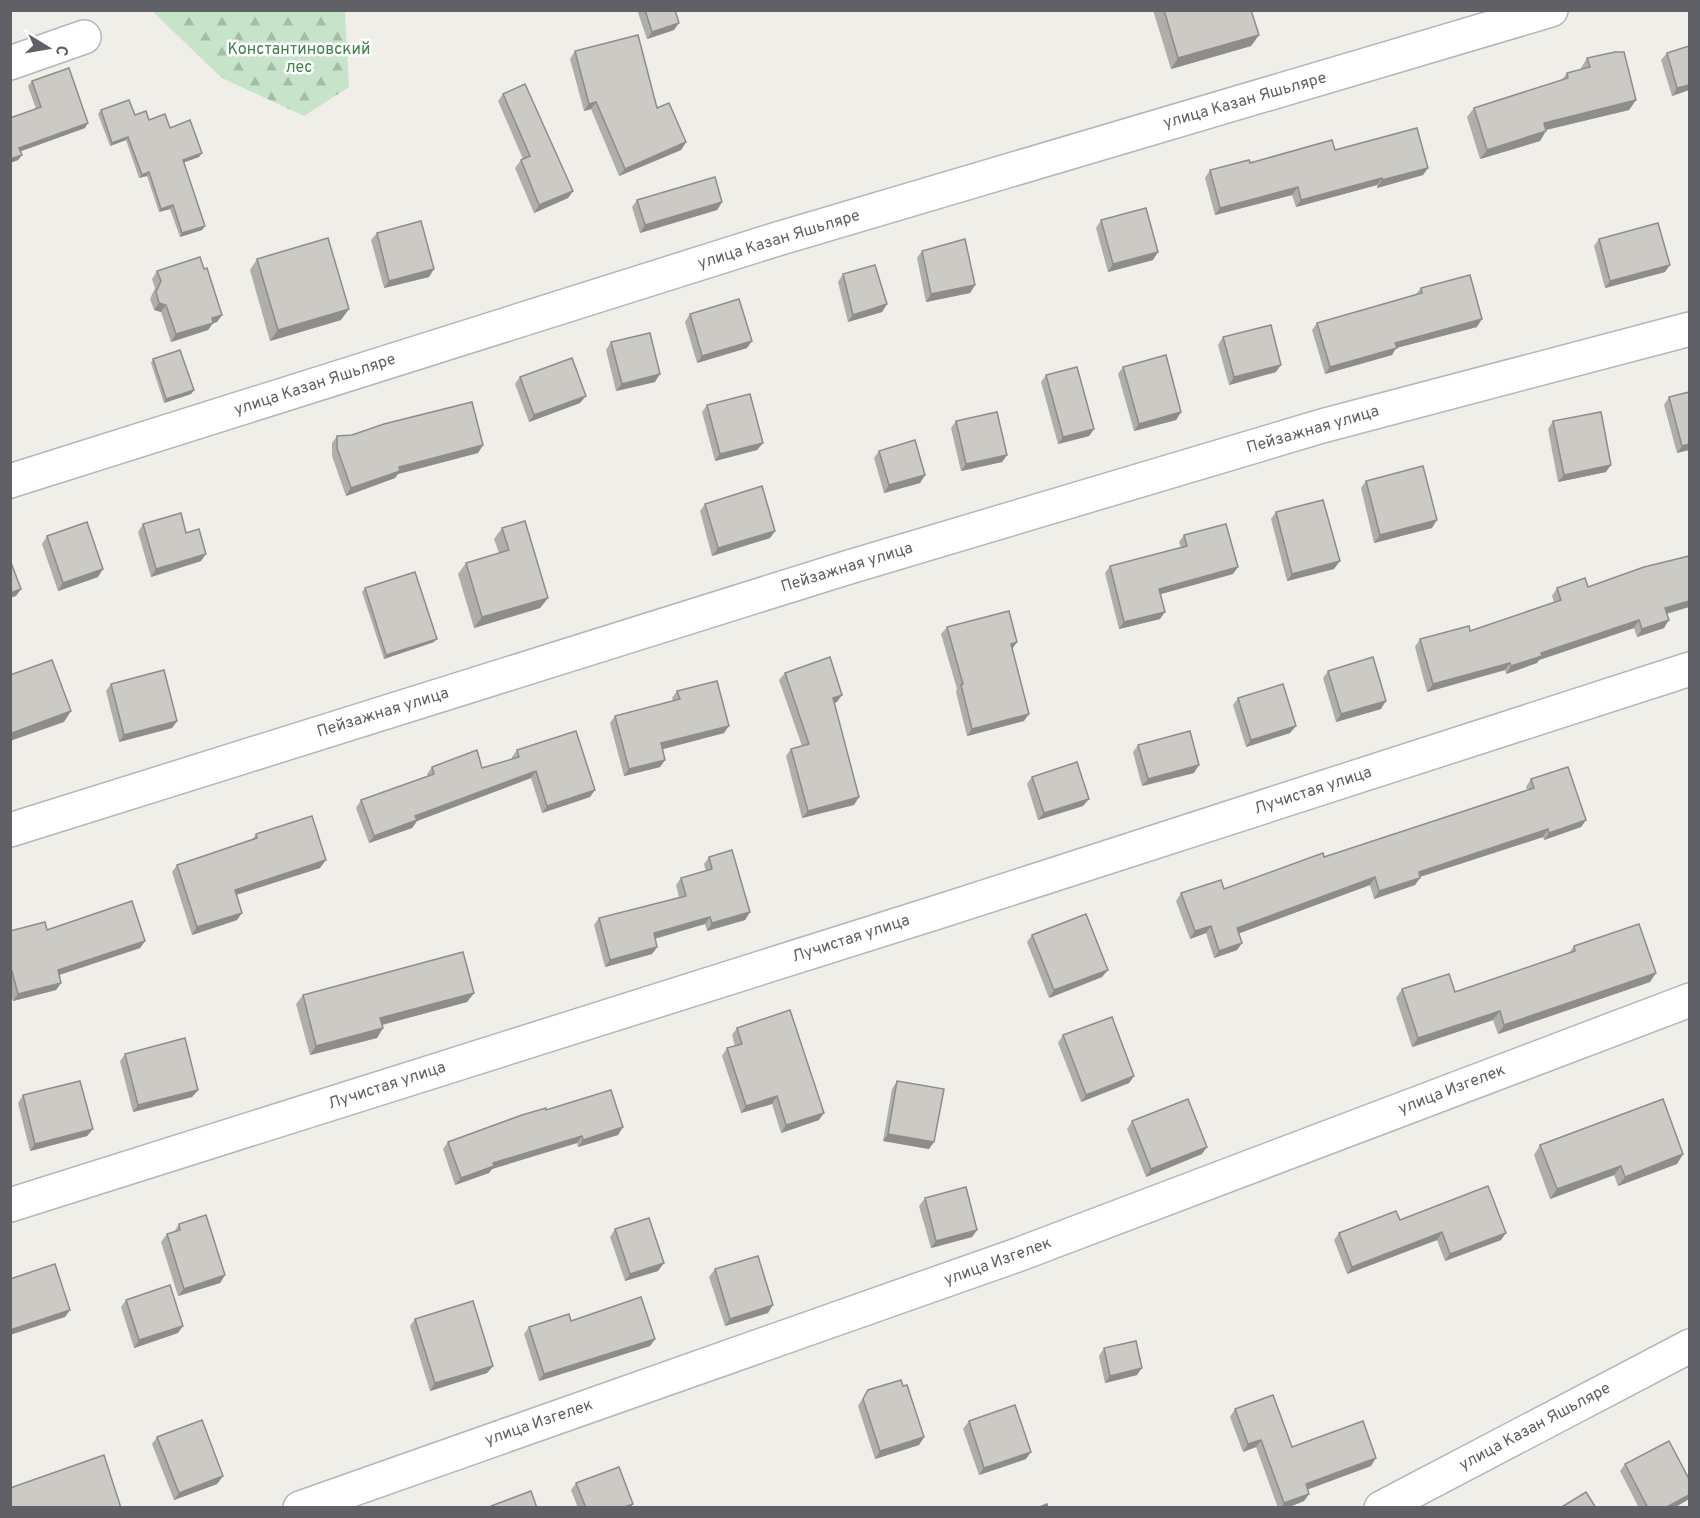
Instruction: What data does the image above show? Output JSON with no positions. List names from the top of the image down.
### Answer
{
  "streets": {
    "street": [
      "улица Казан Яшьляре",
      "Пейзажная улица",
      "Лучистая улица",
      "улица Изгелек"
    ]
  },
  "parks": ["Константиновский лес"],
  "north": "right"
}
